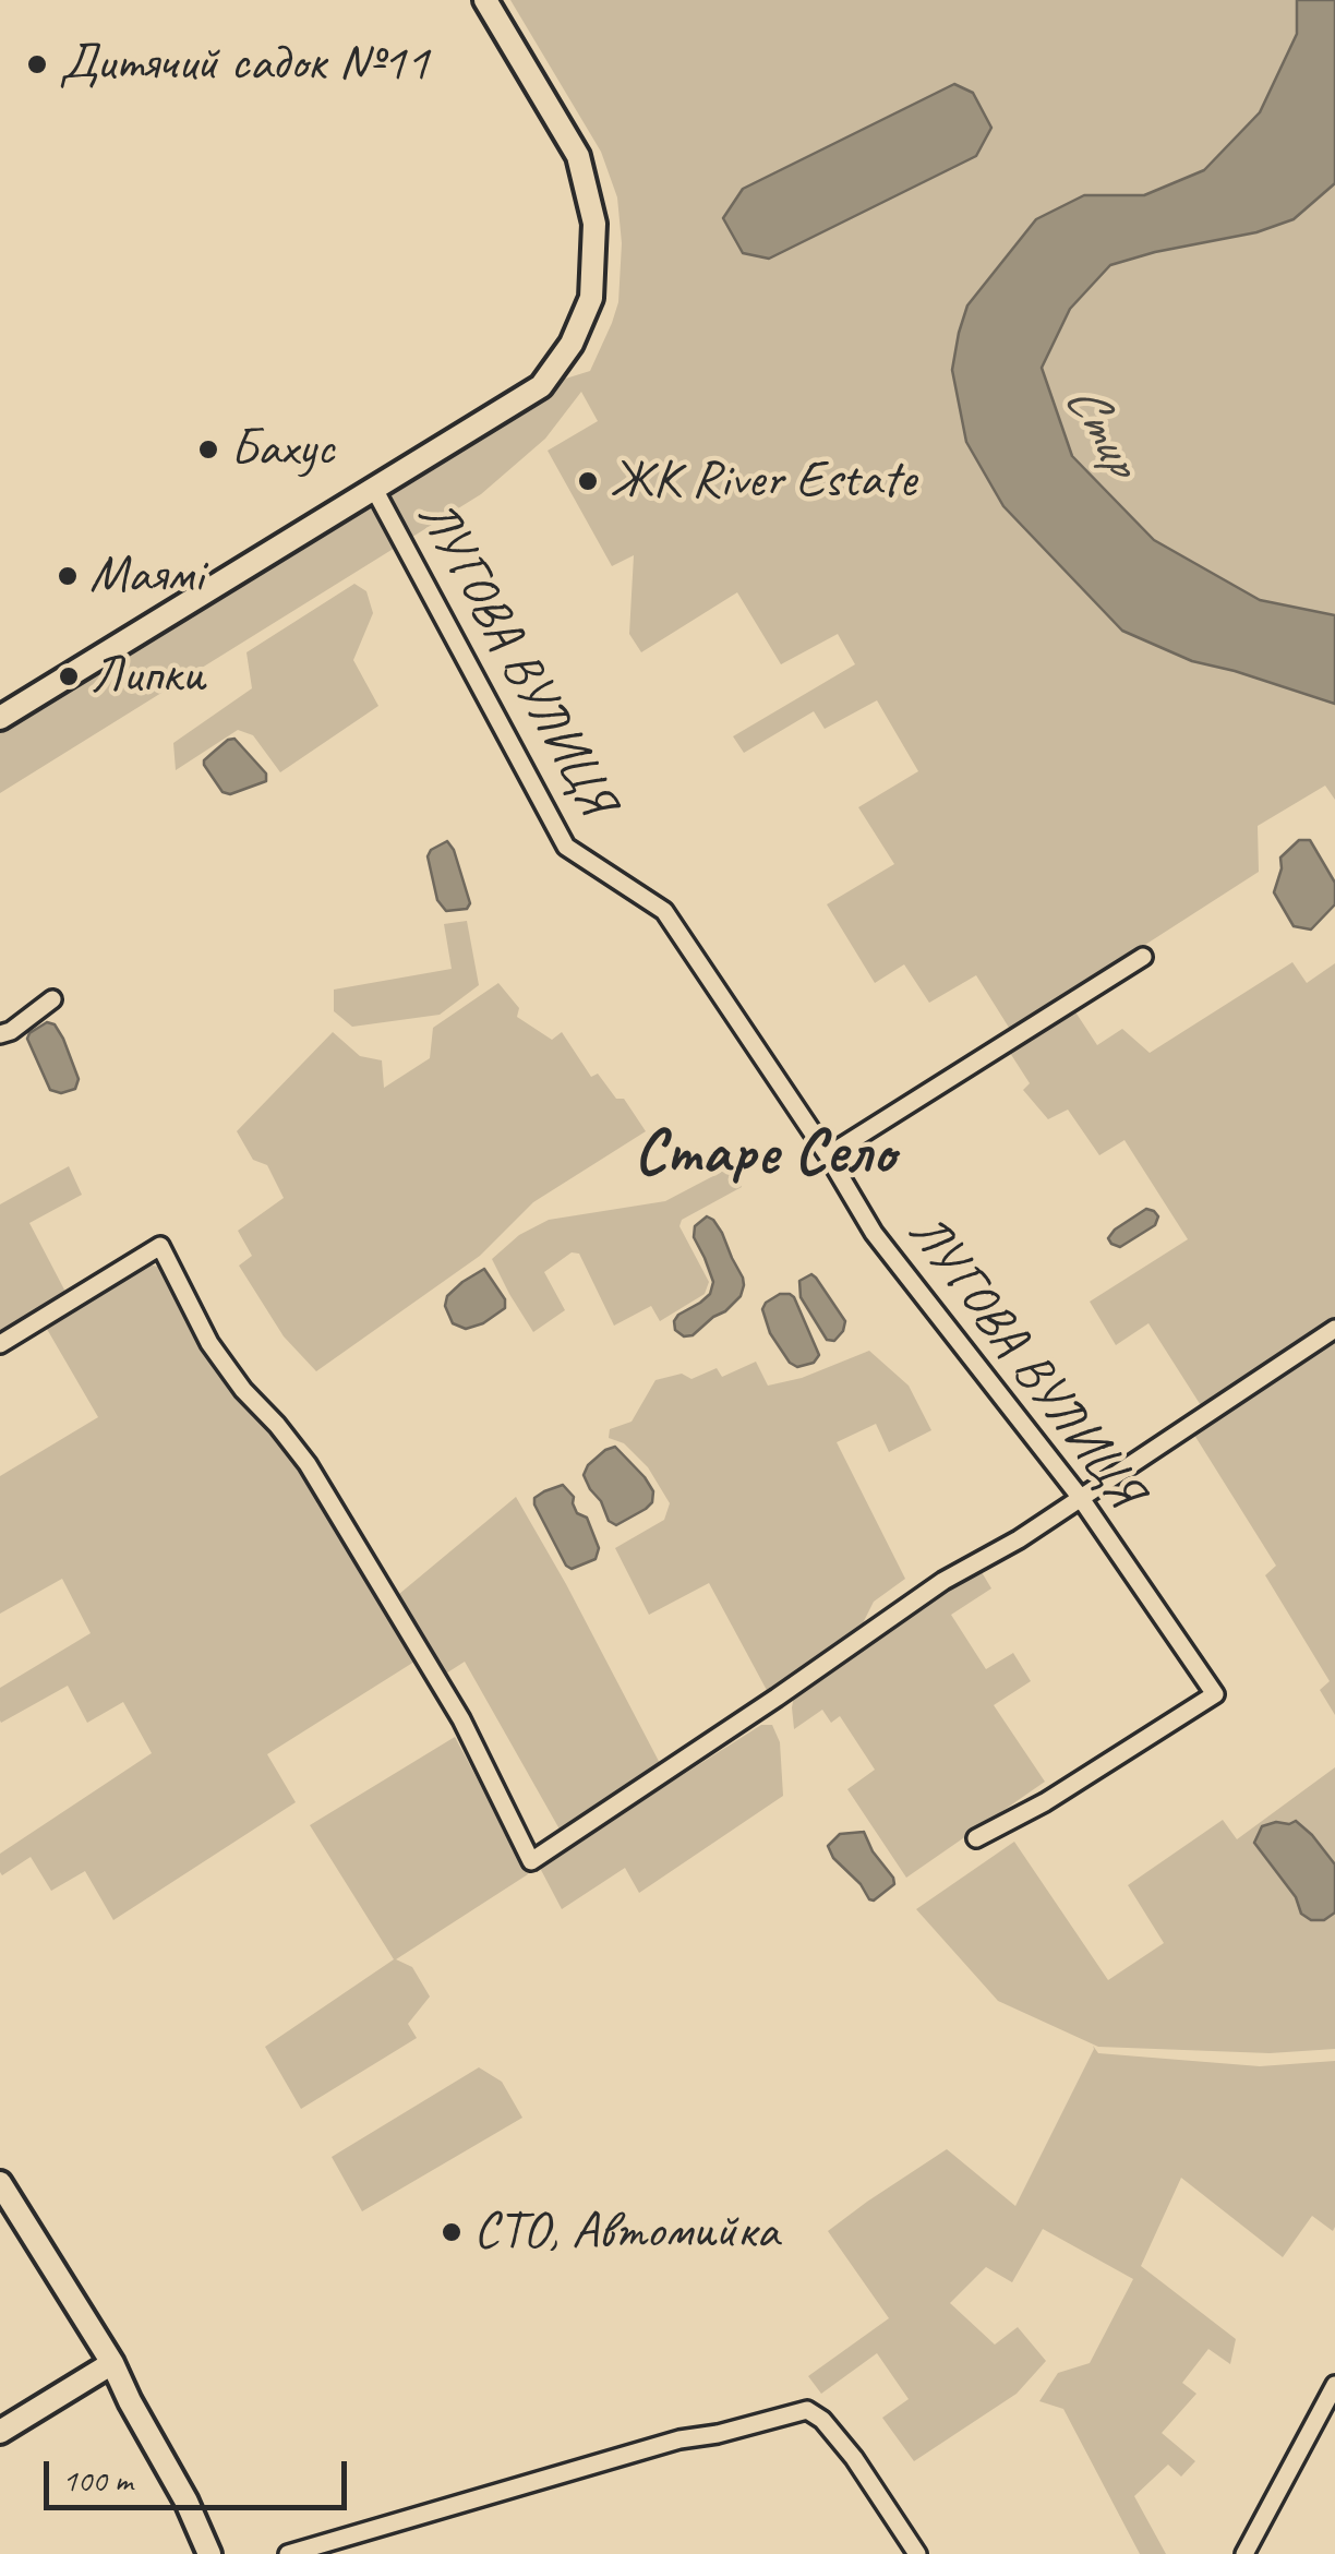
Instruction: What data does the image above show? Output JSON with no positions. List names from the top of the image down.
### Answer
{
  "streets": {
    "street": ["ЛУГОВА ВУЛИЦЯ"]
  },
  "districts": ["Старе Село"],
  "water": ["Стир"],
  "places": [
    "Дитячий садок №11",
    "Бахус",
    "ЖК River Estate",
    "Маямі",
    "Липки",
    "СТО, Автомийка"
  ],
  "scale_bar": "100 m"
}
